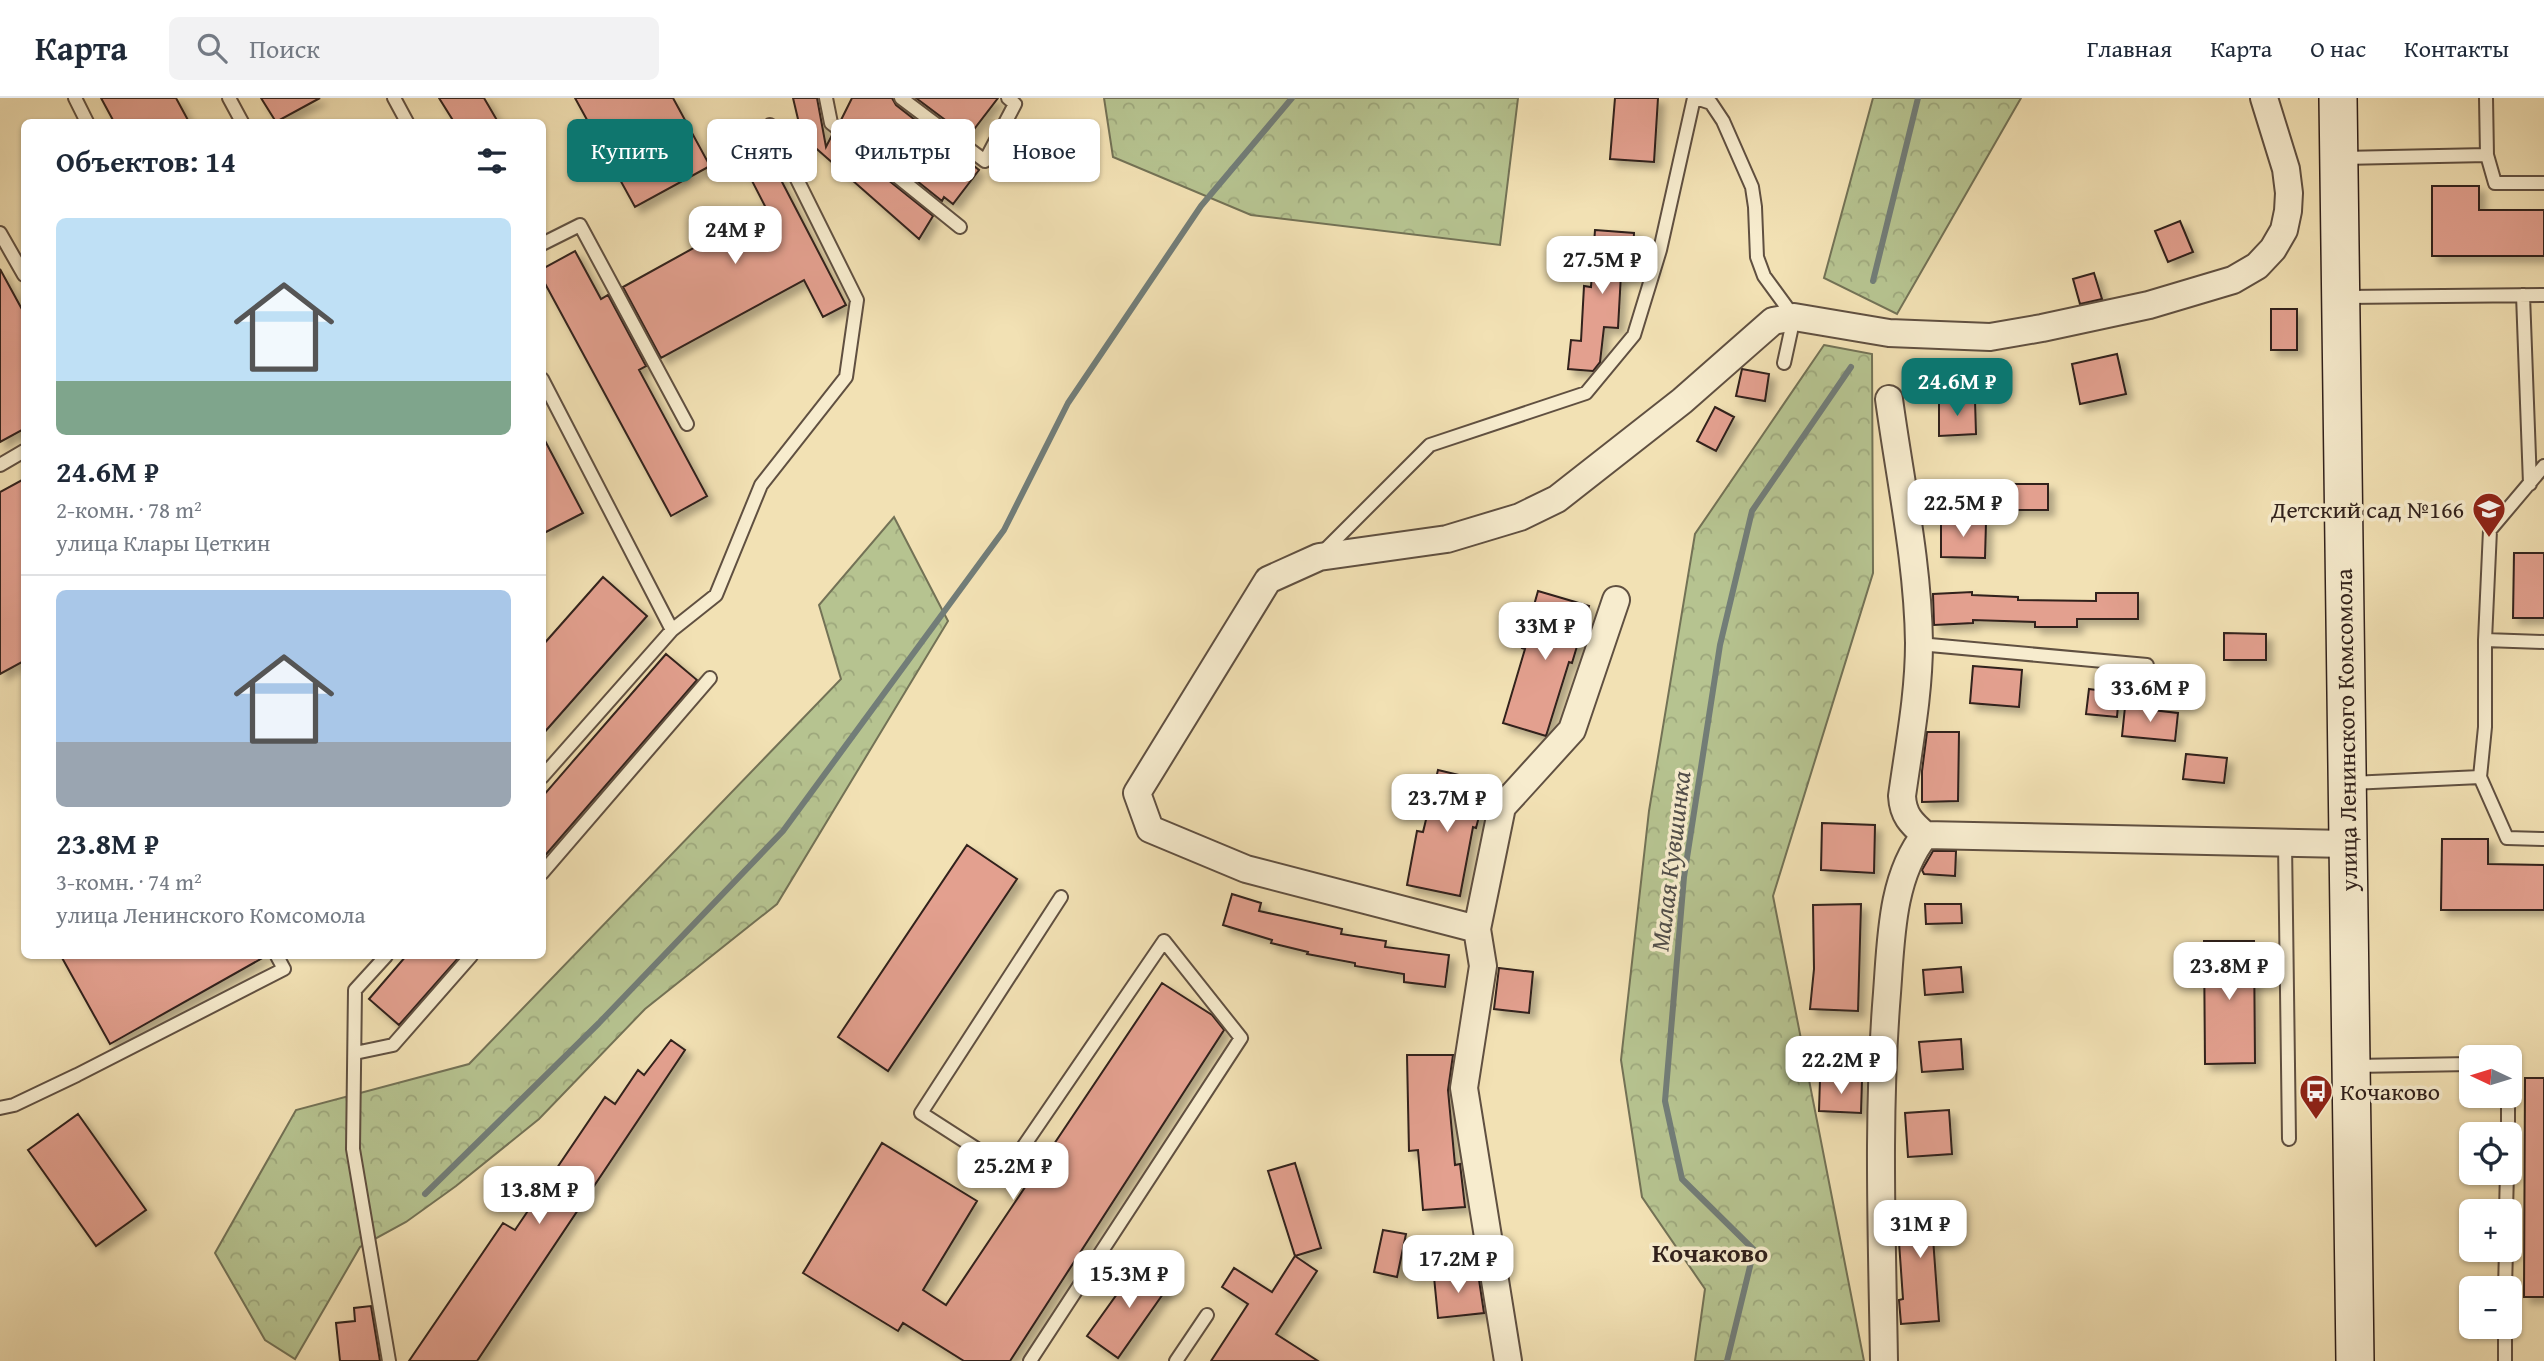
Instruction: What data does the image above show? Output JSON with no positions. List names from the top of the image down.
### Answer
{
  "streets": {
    "main road": ["улица Ленинского Комсомола"]
  },
  "districts": ["Кочаково"],
  "water": ["Малая Кувшинка"],
  "places": {
    "school or university": ["Детский сад №166"],
    "bus stop": ["Кочаково"]
  },
  "north": "left",
  "page": {
    "header": "Карта",
    "search": "Поиск",
    "nav": [
      "Главная",
      "Карта",
      "О нас",
      "Контакты"
    ],
    "chip": [
      "Купить",
      "Снять",
      "Фильтры",
      "Новое"
    ],
    "heading": "Объектов: 14",
    "list": [
      {
        "name": "24.6M ₽",
        "note": "2-комн. · 78 m² · улица Клары Цеткин"
      },
      {
        "name": "23.8M ₽",
        "note": "3-комн. · 74 m² · улица Ленинского Комсомола"
      }
    ],
    "price": [
      "24M ₽",
      "27.5M ₽",
      "24.6M ₽",
      "22.5M ₽",
      "33M ₽",
      "33.6M ₽",
      "23.7M ₽",
      "23.8M ₽",
      "22.2M ₽",
      "25.2M ₽",
      "13.8M ₽",
      "31M ₽",
      "17.2M ₽",
      "15.3M ₽"
    ],
    "map_buttons": ["+", "−"]
  }
}
